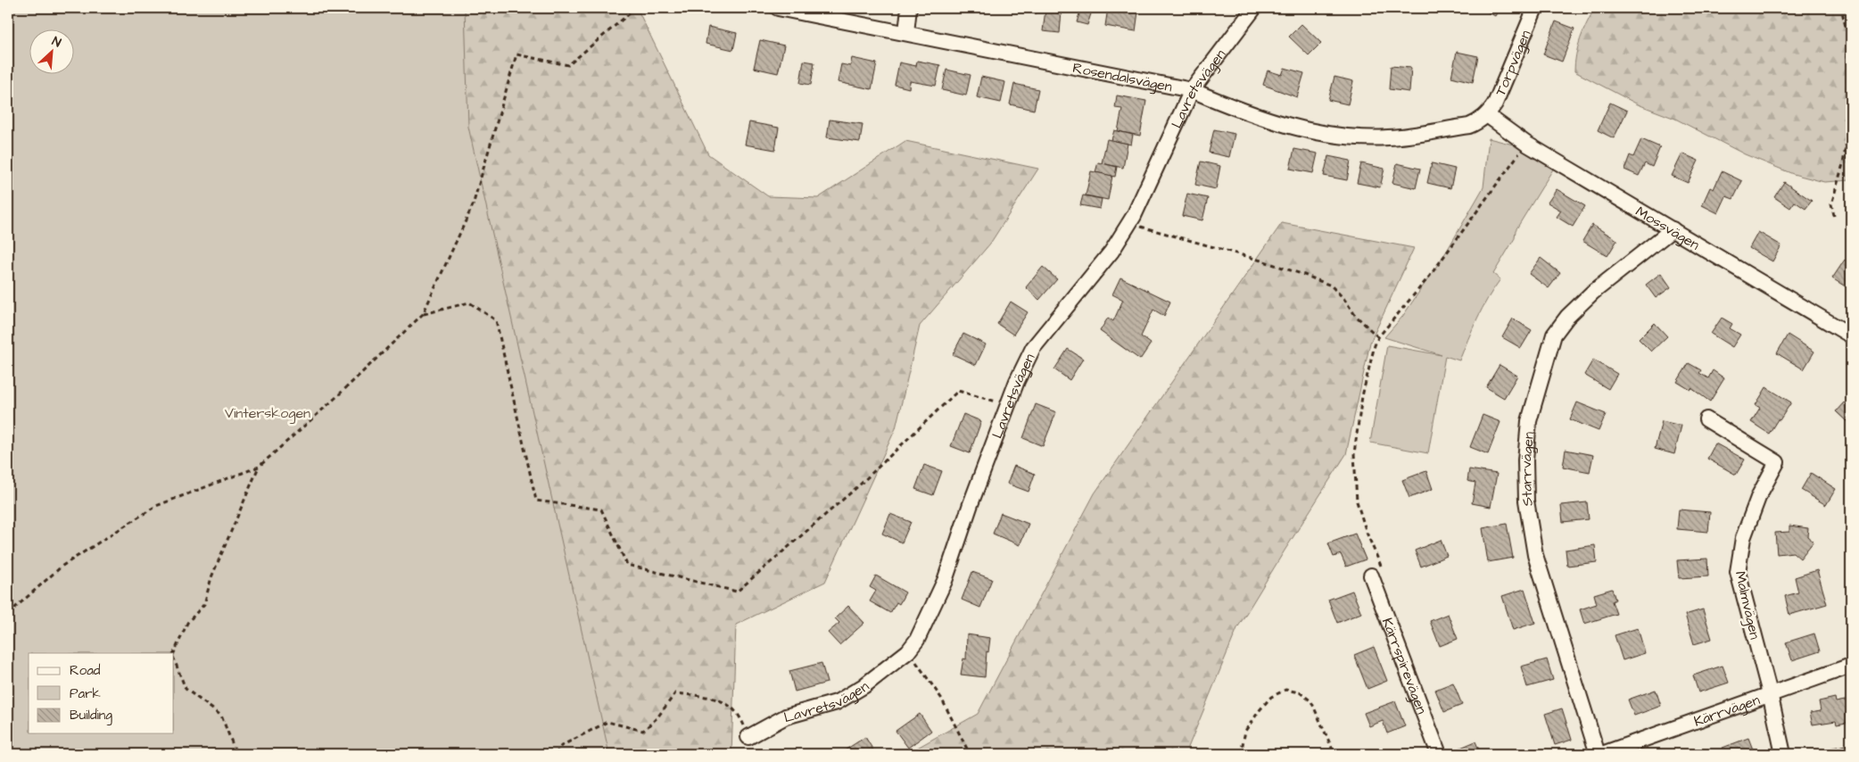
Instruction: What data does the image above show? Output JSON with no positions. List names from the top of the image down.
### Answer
{
  "streets": {
    "street": [
      "Torpvägen",
      "Rosendalsvägen",
      "Lavretsvägen",
      "Mossvägen",
      "Starrvägen",
      "Malmvägen",
      "Kärrspirevägen",
      "Kärrvägen"
    ]
  },
  "crossings": [
    ["Torpvägen", "Rosendalsvägen"],
    ["Torpvägen", "Mossvägen"],
    ["Rosendalsvägen", "Lavretsvägen"],
    ["Rosendalsvägen", "Mossvägen"],
    ["Mossvägen", "Starrvägen"],
    ["Malmvägen", "Kärrvägen"]
  ],
  "parks": ["Vinterskogen"],
  "legend": ["Road", "Park", "Building"],
  "north": "top right"
}
